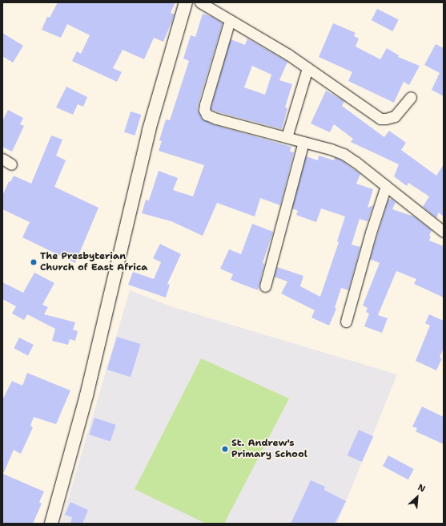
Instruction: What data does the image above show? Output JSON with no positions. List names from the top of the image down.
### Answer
{
  "places": ["The Presbyterian Church of East Africa", "St. Andrew's Primary School"],
  "north": "top right"
}
